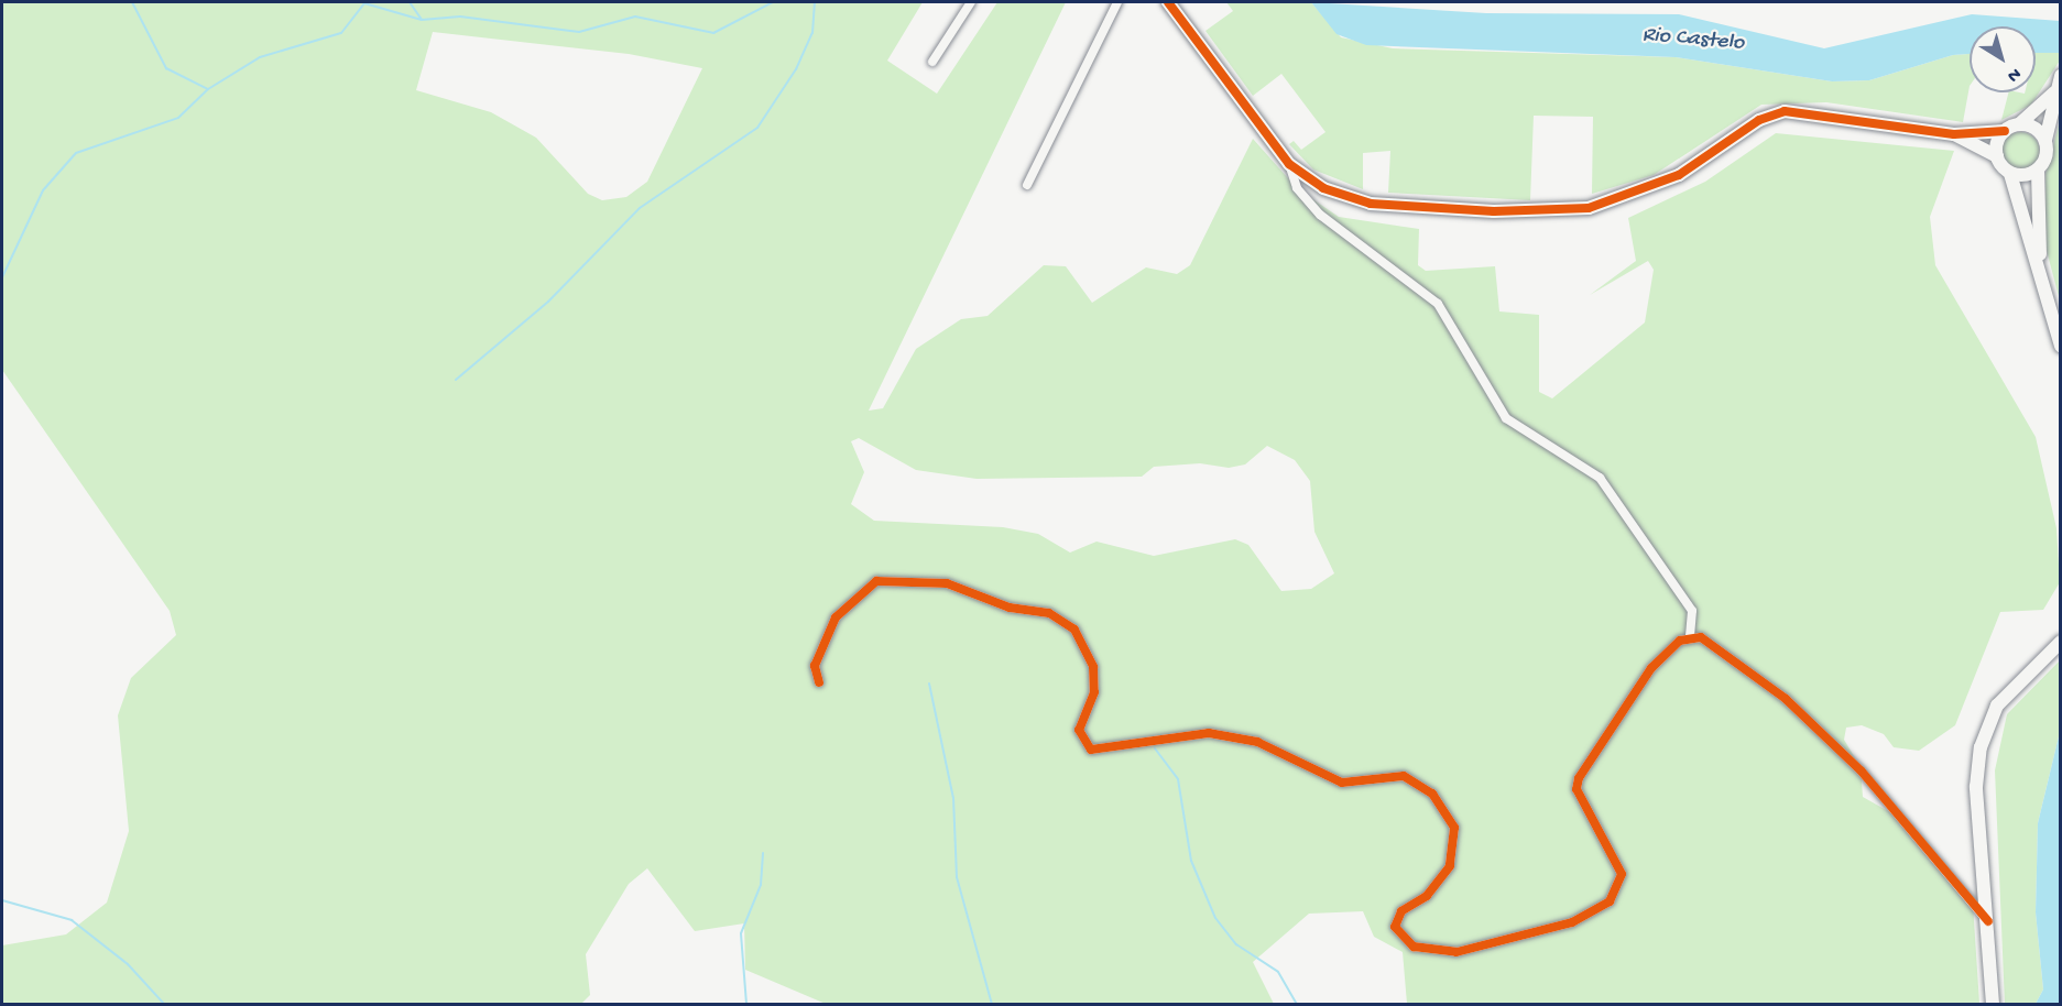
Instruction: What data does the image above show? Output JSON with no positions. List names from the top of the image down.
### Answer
{
  "water": ["Rio Castelo"],
  "north": "bottom right"
}
